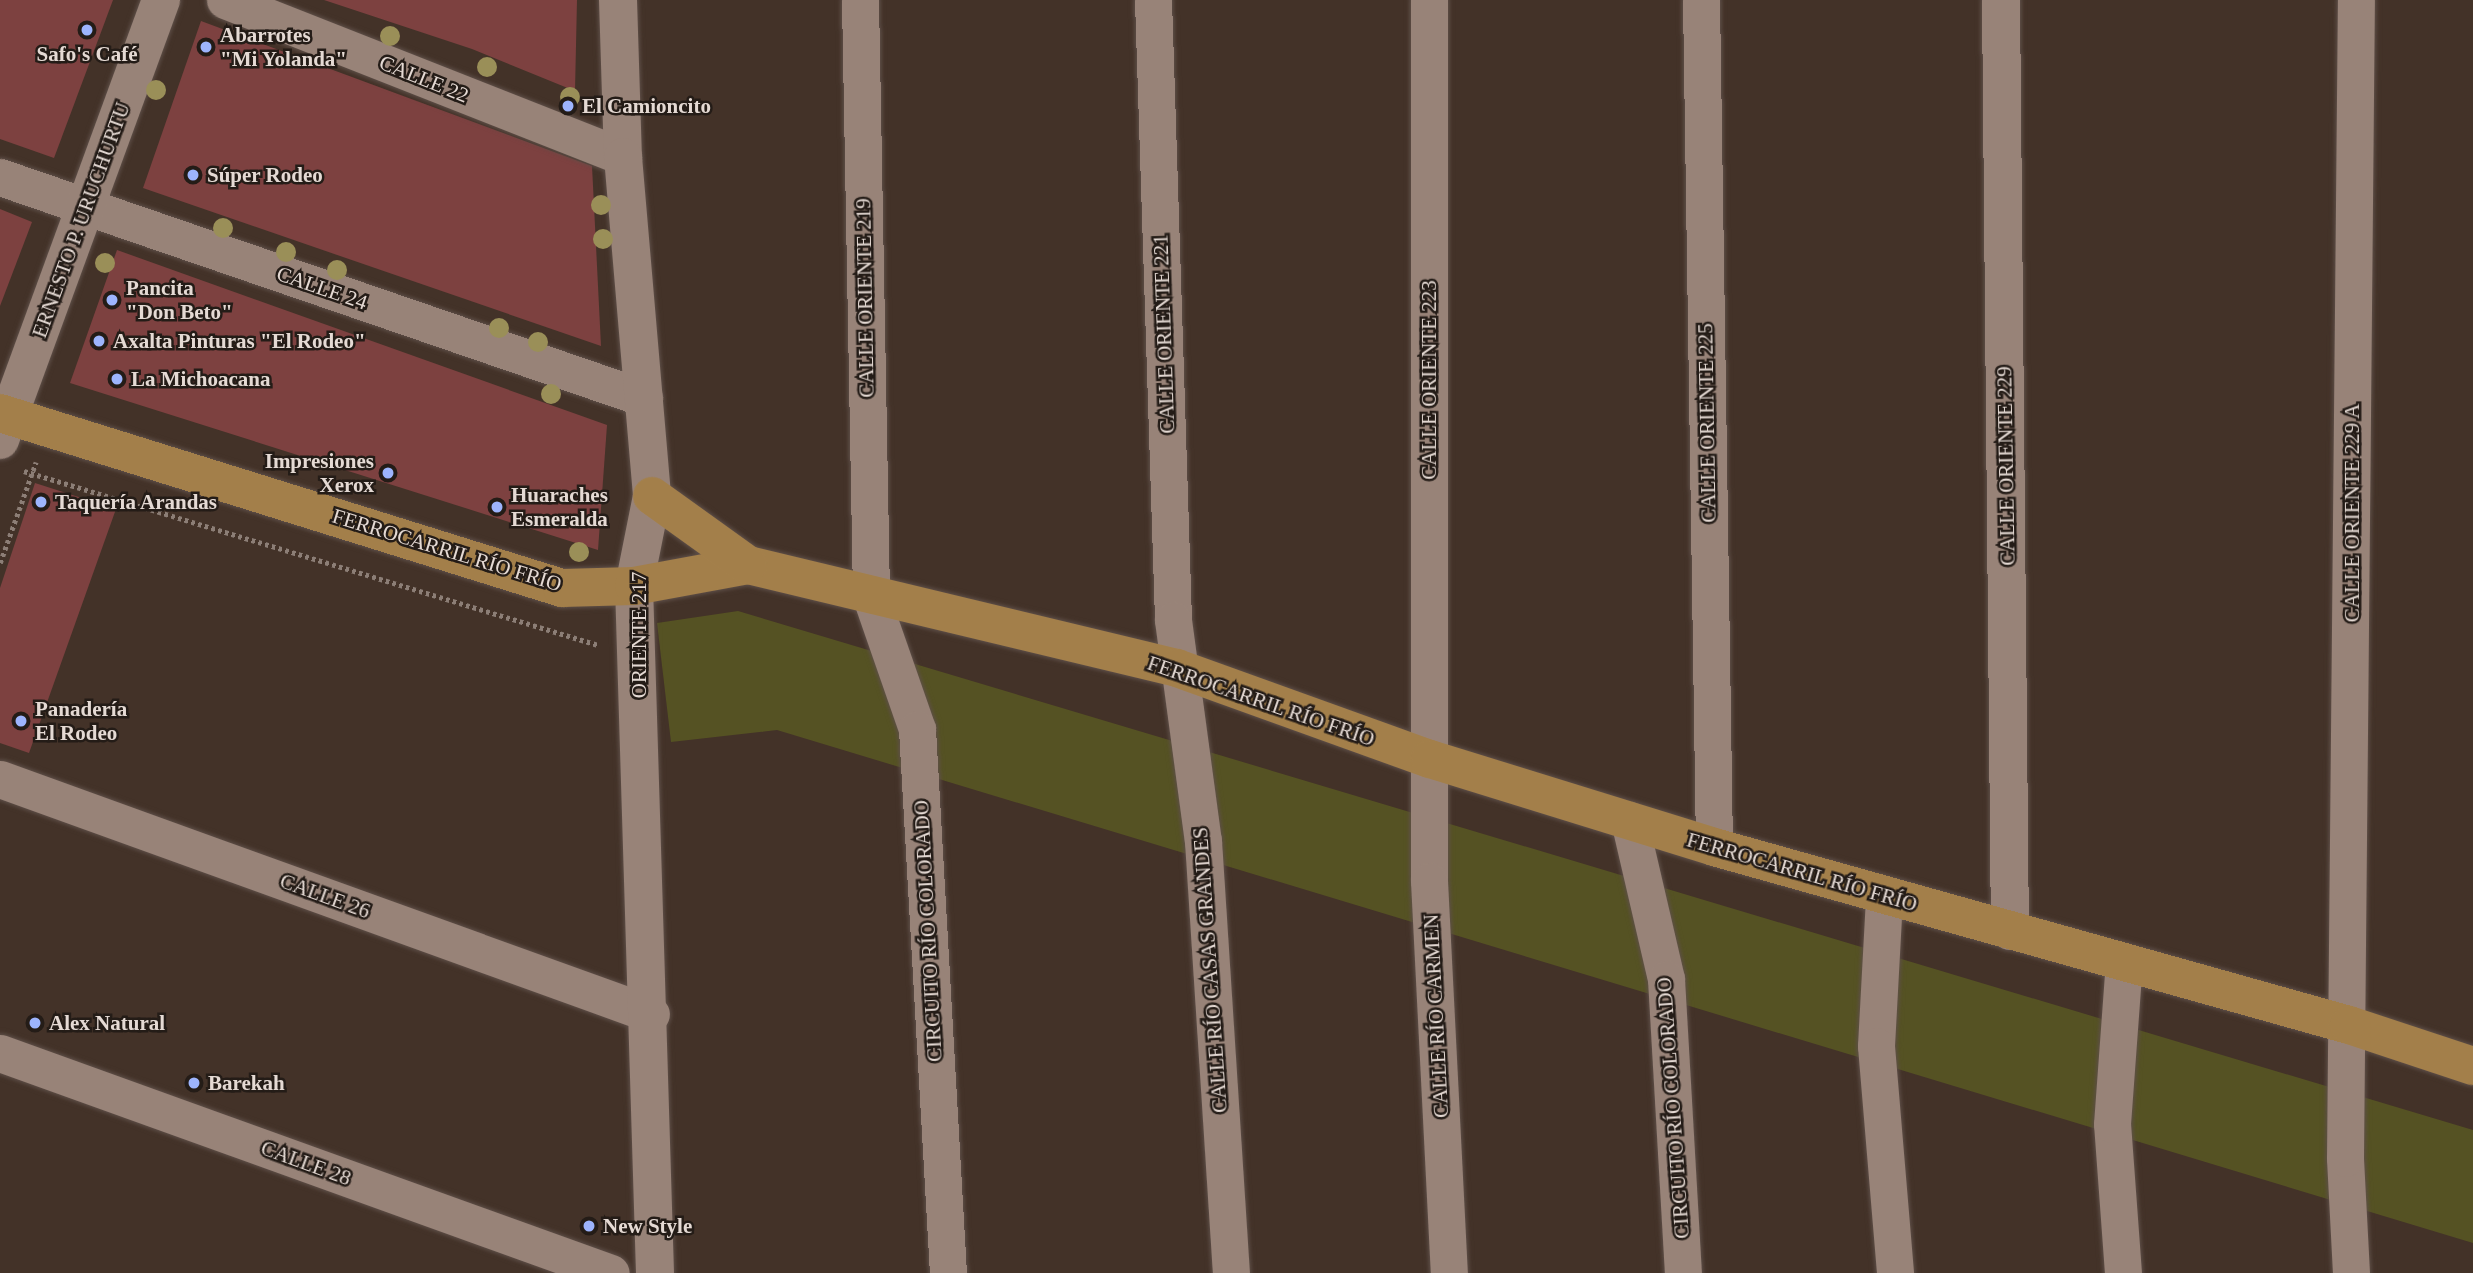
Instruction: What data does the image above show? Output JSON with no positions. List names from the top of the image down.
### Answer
{
  "streets": {
    "main road": ["FERROCARRIL RÍO FRÍO"],
    "street": [
      "CALLE 22",
      "ERNESTO P. URUCHURTU",
      "CALLE 24",
      "CALLE ORIENTE 219",
      "CALLE ORIENTE 221",
      "CALLE ORIENTE 223",
      "CALLE ORIENTE 225",
      "CALLE ORIENTE 229",
      "CALLE ORIENTE 229 A",
      "ORIENTE 217",
      "CALLE 26",
      "CIRCUITO RÍO COLORADO",
      "CALLE RÍO CASAS GRANDES",
      "CALLE RÍO CARMEN",
      "CALLE 28"
    ]
  },
  "crossings": [
    ["CALLE 22", "ORIENTE 217"],
    ["ERNESTO P. URUCHURTU", "CALLE 24"],
    ["ERNESTO P. URUCHURTU", "FERROCARRIL RÍO FRÍO"],
    ["CALLE 24", "ORIENTE 217"],
    ["CALLE ORIENTE 219", "FERROCARRIL RÍO FRÍO"],
    ["CALLE ORIENTE 219", "CIRCUITO RÍO COLORADO"],
    ["CALLE ORIENTE 221", "FERROCARRIL RÍO FRÍO"],
    ["CALLE ORIENTE 221", "CALLE RÍO CASAS GRANDES"],
    ["CALLE ORIENTE 223", "FERROCARRIL RÍO FRÍO"],
    ["CALLE ORIENTE 223", "CALLE RÍO CARMEN"],
    ["CALLE ORIENTE 225", "FERROCARRIL RÍO FRÍO"],
    ["CALLE ORIENTE 229", "FERROCARRIL RÍO FRÍO"],
    ["CALLE ORIENTE 229 A", "FERROCARRIL RÍO FRÍO"],
    ["FERROCARRIL RÍO FRÍO", "ORIENTE 217"],
    ["FERROCARRIL RÍO FRÍO", "CIRCUITO RÍO COLORADO"],
    ["FERROCARRIL RÍO FRÍO", "CALLE RÍO CASAS GRANDES"],
    ["FERROCARRIL RÍO FRÍO", "CALLE RÍO CARMEN"],
    ["ORIENTE 217", "CALLE 26"]
  ],
  "places": [
    "Safo's Café",
    "Abarrotes \"Mi Yolanda\"",
    "El Camioncito",
    "Súper Rodeo",
    "Pancita \"Don Beto\"",
    "Axalta Pinturas \"El Rodeo\"",
    "La Michoacana",
    "Impresiones Xerox",
    "Taquería Arandas",
    "Huaraches Esmeralda",
    "Panadería El Rodeo",
    "Alex Natural",
    "Barekah",
    "New Style"
  ]
}
